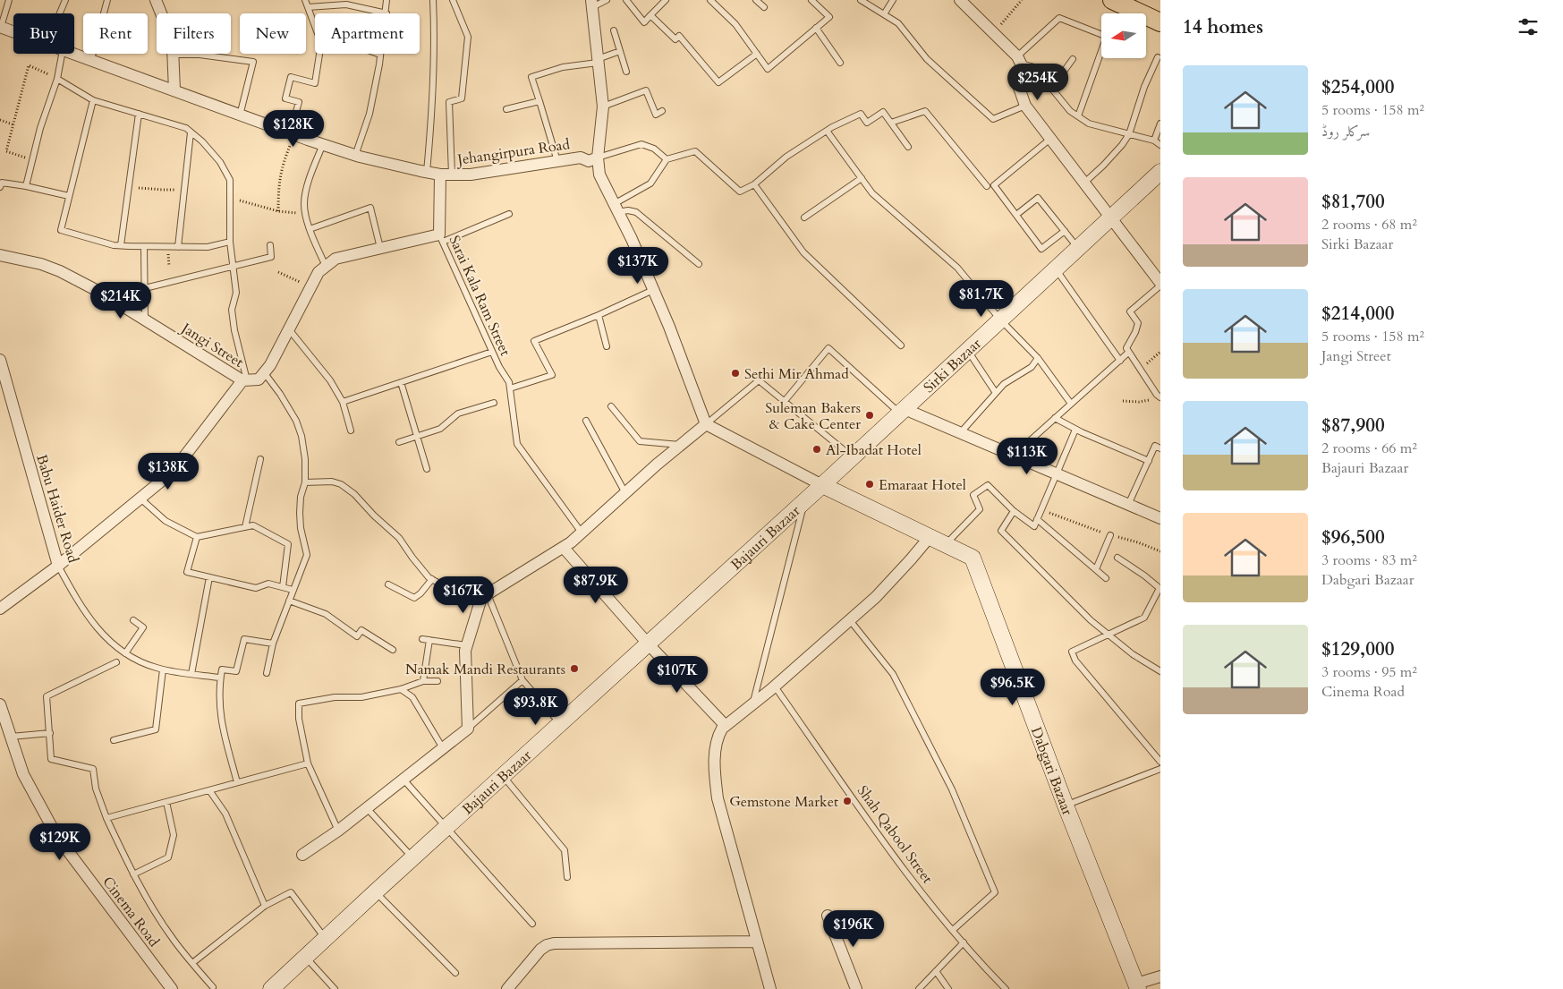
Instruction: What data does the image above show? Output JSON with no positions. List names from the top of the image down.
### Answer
{
  "streets": {
    "main road": ["Sirki Bazaar", "Bajauri Bazaar", "Dabgari Bazaar"],
    "street": [
      "Jehangirpura Road",
      "Jangi Street",
      "Babu Haider Road",
      "Cinema Road"
    ],
    "lane": ["Sarai Kala Ram Street", "Shah Qabool Street"]
  },
  "crossings": [
    ["Sirki Bazaar", "Bajauri Bazaar"],
    ["Sirki Bazaar", "Dabgari Bazaar"],
    ["Bajauri Bazaar", "Dabgari Bazaar"]
  ],
  "places": [
    "Sethi Mir Ahmad",
    "Suleman Bakers & Cake Center",
    "Al-Ibadat Hotel",
    "Emaraat Hotel",
    "Namak Mandi Restaurants",
    "Gemstone Market"
  ],
  "north": "left",
  "page": {
    "heading": "14 homes",
    "chip": [
      "Buy",
      "Rent",
      "Filters",
      "New",
      "Apartment"
    ],
    "list": [
      {
        "name": "$254,000",
        "note": "5 rooms · 158 m² · سرکلر روڈ"
      },
      {
        "name": "$81,700",
        "note": "2 rooms · 68 m² · Sirki Bazaar"
      },
      {
        "name": "$214,000",
        "note": "5 rooms · 158 m² · Jangi Street"
      },
      {
        "name": "$87,900",
        "note": "2 rooms · 66 m² · Bajauri Bazaar"
      },
      {
        "name": "$96,500",
        "note": "3 rooms · 83 m² · Dabgari Bazaar"
      },
      {
        "name": "$129,000",
        "note": "3 rooms · 95 m² · Cinema Road"
      }
    ],
    "price": [
      "$254K",
      "$128K",
      "$137K",
      "$81.7K",
      "$214K",
      "$113K",
      "$138K",
      "$87.9K",
      "$167K",
      "$107K",
      "$96.5K",
      "$93.8K",
      "$129K",
      "$196K"
    ]
  }
}
